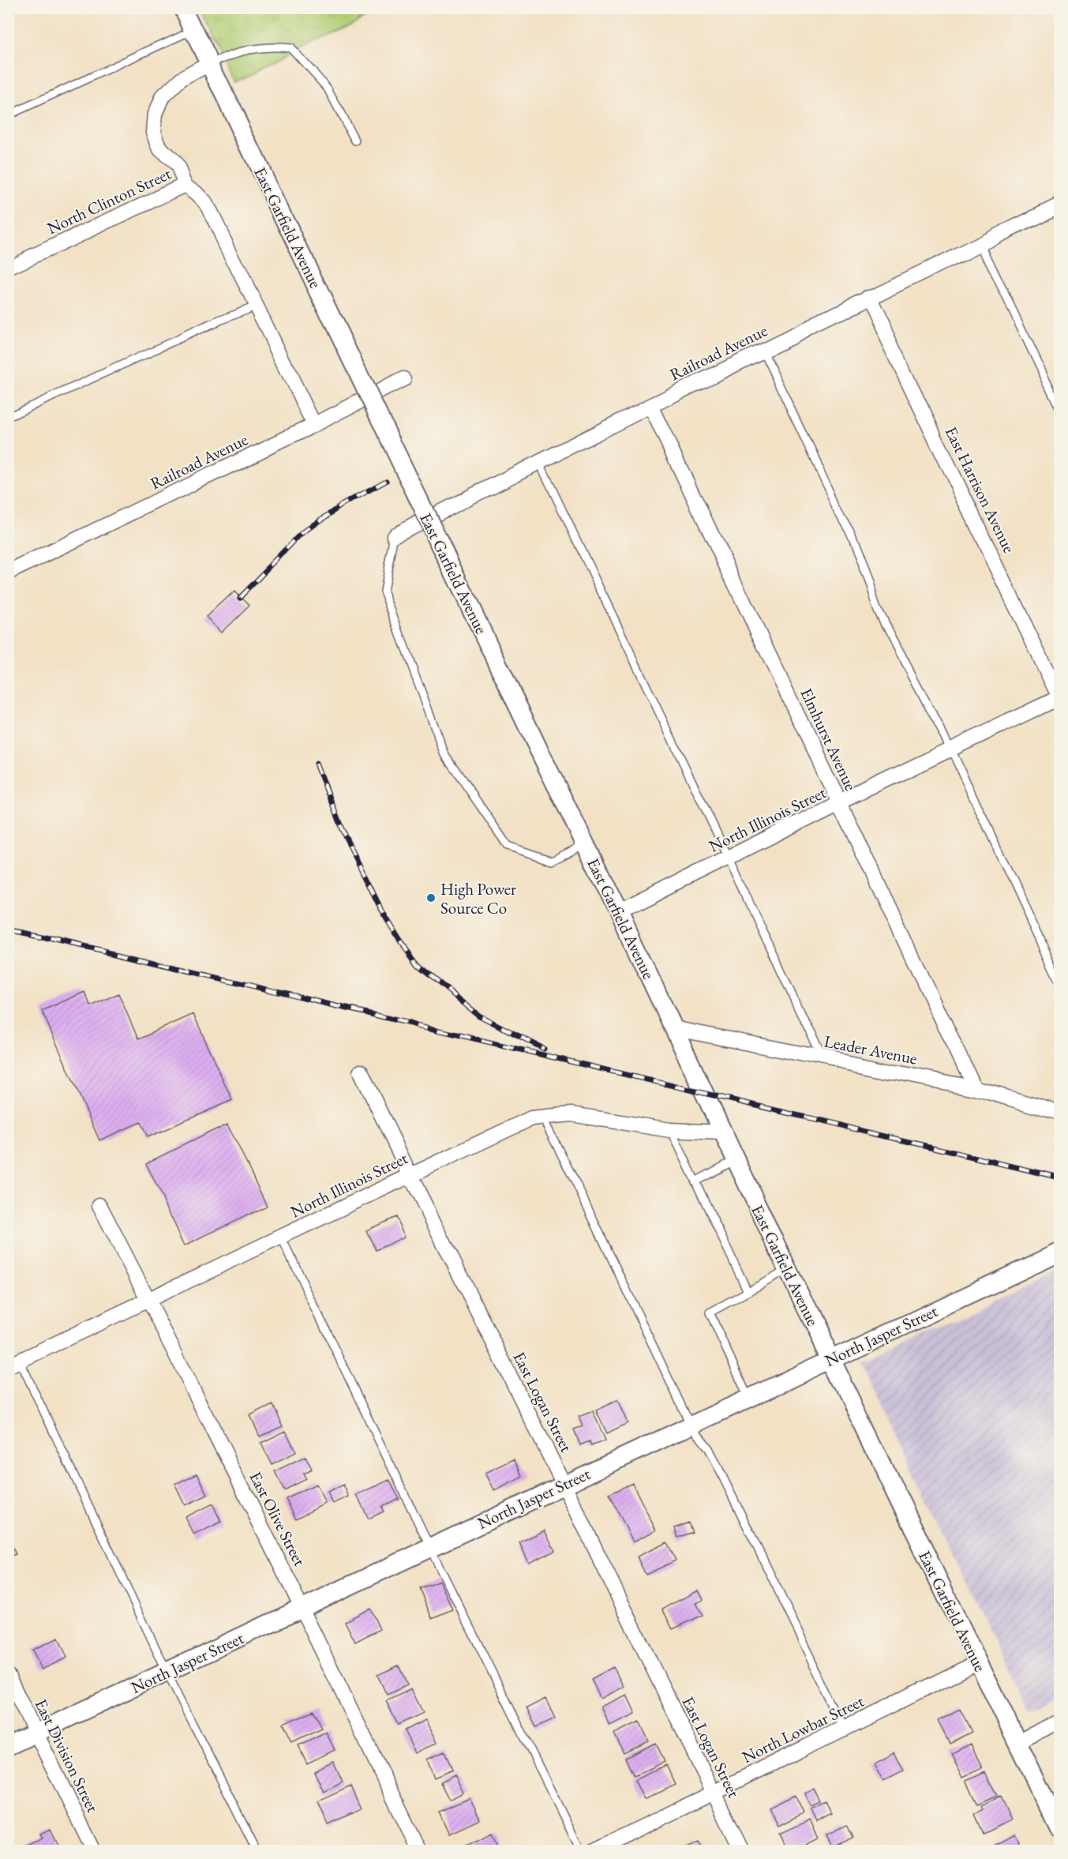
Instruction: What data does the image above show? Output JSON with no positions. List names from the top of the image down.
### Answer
{
  "streets": {
    "street": [
      "North Clinton Street",
      "East Garfield Avenue",
      "Railroad Avenue",
      "East Harrison Avenue",
      "Elmhurst Avenue",
      "North Illinois Street",
      "Leader Avenue",
      "North Jasper Street",
      "East Logan Street",
      "East Olive Street",
      "North Lowbar Street",
      "East Division Street"
    ]
  },
  "crossings": [
    ["North Clinton Street", "East Garfield Avenue"],
    ["East Garfield Avenue", "North Illinois Street"],
    ["East Garfield Avenue", "Leader Avenue"],
    ["East Garfield Avenue", "North Jasper Street"],
    ["East Garfield Avenue", "North Lowbar Street"],
    ["Railroad Avenue", "East Harrison Avenue"],
    ["Railroad Avenue", "Elmhurst Avenue"],
    ["East Harrison Avenue", "North Illinois Street"],
    ["Elmhurst Avenue", "North Illinois Street"],
    ["Elmhurst Avenue", "Leader Avenue"],
    ["North Illinois Street", "East Logan Street"],
    ["North Illinois Street", "East Olive Street"],
    ["North Jasper Street", "East Logan Street"],
    ["North Jasper Street", "East Olive Street"],
    ["North Jasper Street", "East Division Street"],
    ["East Logan Street", "North Lowbar Street"]
  ],
  "places": ["High Power Source Co"]
}
